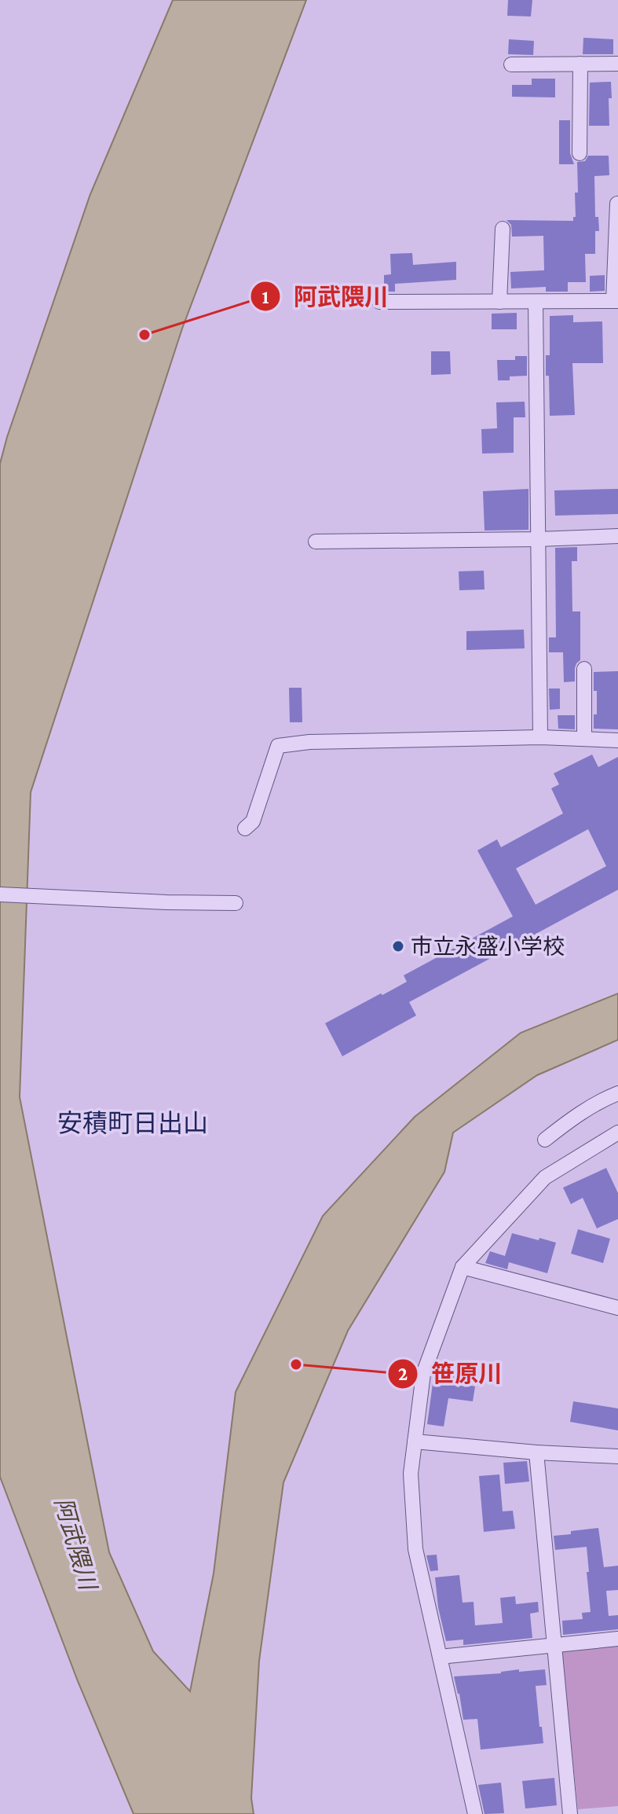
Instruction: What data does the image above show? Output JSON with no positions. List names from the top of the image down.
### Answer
{
  "districts": ["安積町日出山"],
  "water": ["阿武隈川"],
  "places": ["阿武隈川", "市立永盛小学校", "笹原川"]
}
